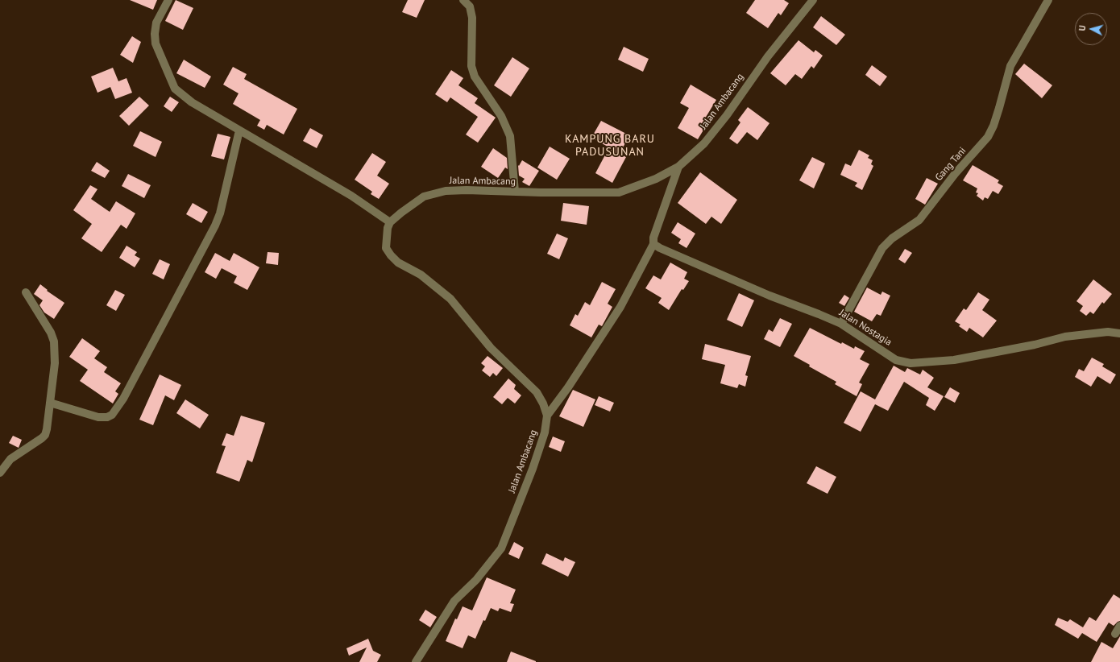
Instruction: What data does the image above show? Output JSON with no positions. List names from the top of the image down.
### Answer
{
  "streets": {
    "street": ["Jalan Ambacang", "Gang Tani", "Jalan Nostagia"]
  },
  "crossings": [
    ["Gang Tani", "Jalan Nostagia"]
  ],
  "districts": ["KAMPUNG BARU PADUSUNAN"],
  "north": "left"
}
